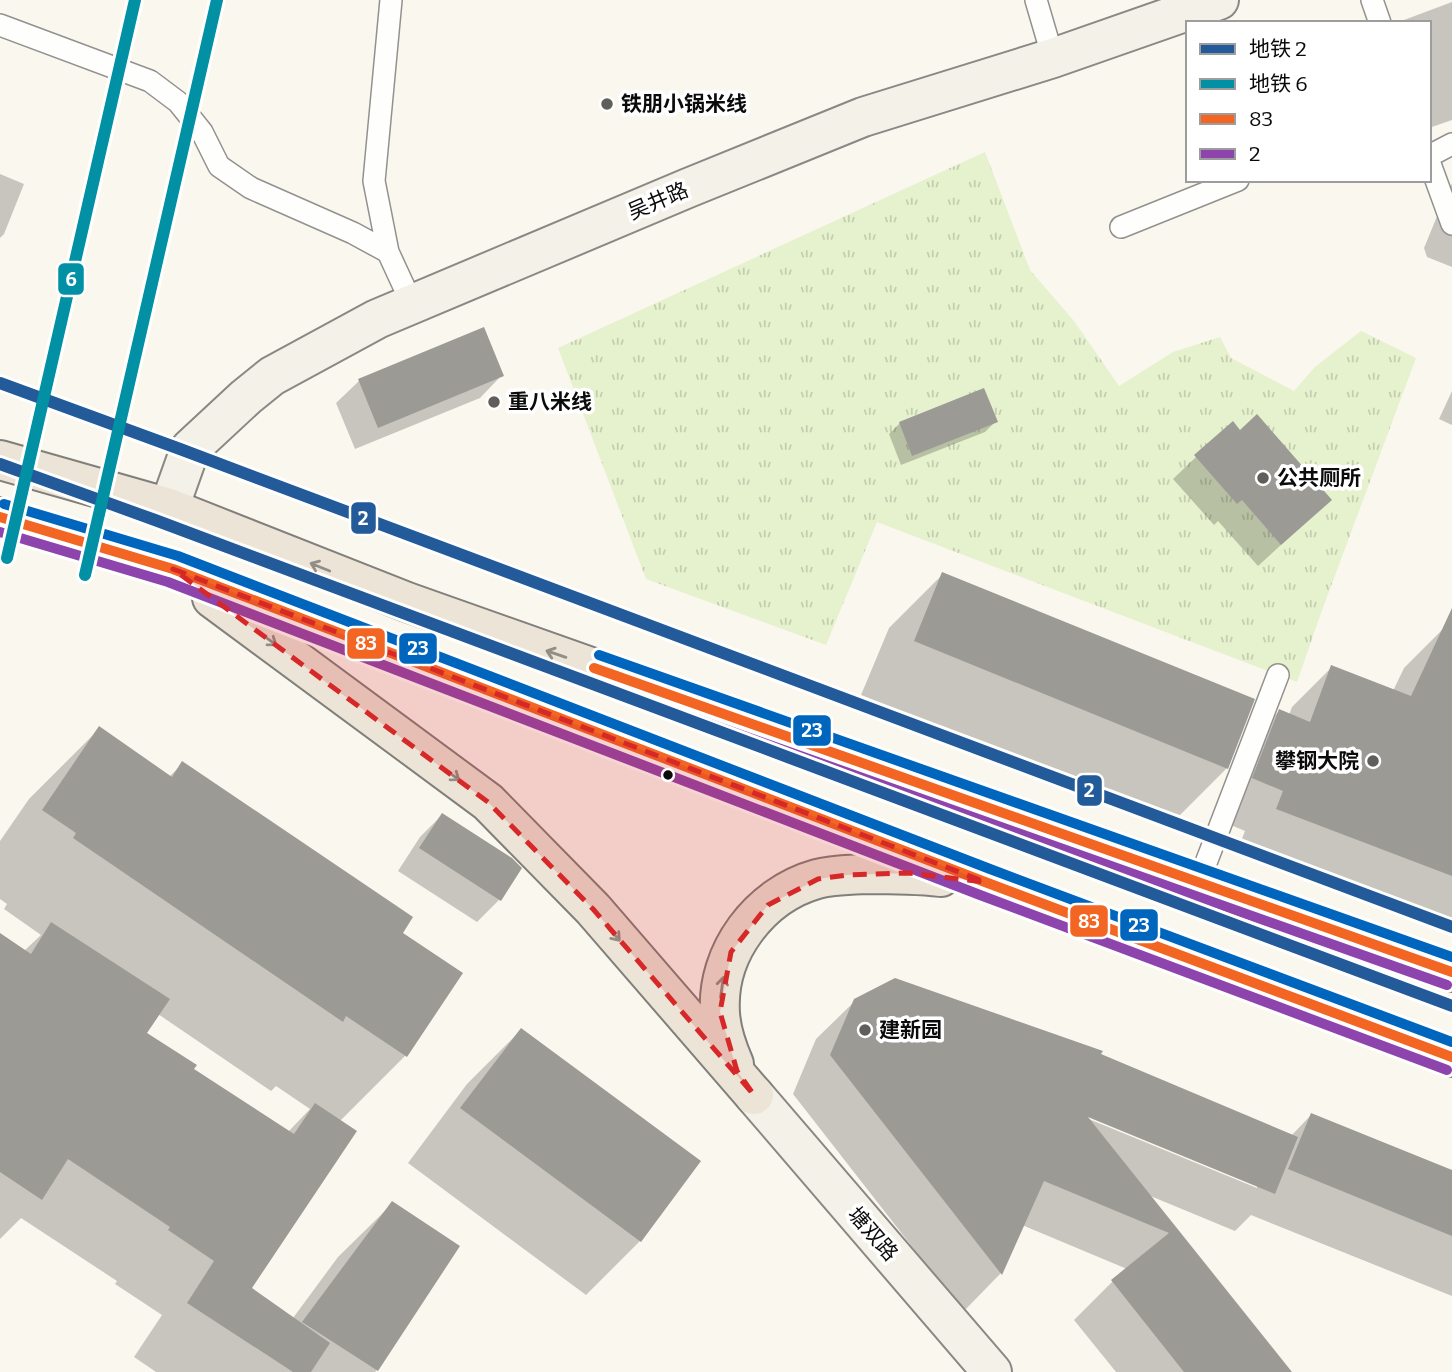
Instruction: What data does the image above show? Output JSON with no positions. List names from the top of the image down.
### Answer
{
  "streets": {
    "street": ["吴井路", "塘双路"]
  },
  "places": [
    "铁朋小锅米线",
    "重八米线",
    "公共厕所",
    "攀钢大院",
    "建新园"
  ],
  "lines": [
    "metro line 6",
    "metro line 2",
    "transit line 23",
    "transit line 83",
    "transit line 2"
  ],
  "legend": [
    "地铁 2",
    "地铁 6",
    "83",
    "2"
  ]
}
